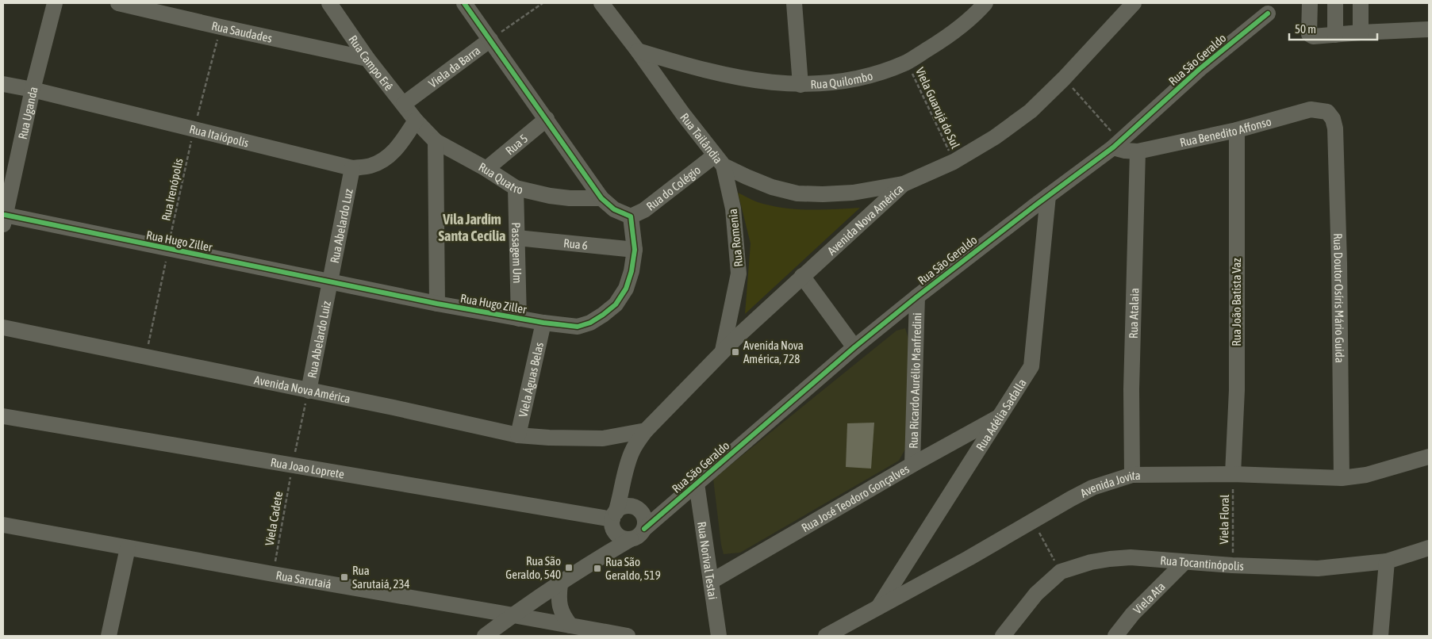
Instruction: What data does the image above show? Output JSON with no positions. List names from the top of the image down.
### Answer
{
  "streets": {
    "street": [
      "Rua Saudades",
      "Rua São Geraldo",
      "Rua Campo Erê",
      "Viela da Barra",
      "Rua Quilombo",
      "Rua Uganda",
      "Rua Benedito Affonso",
      "Rua Itaiópolis",
      "Rua Tailândia",
      "Rua 5",
      "Rua Quatro",
      "Rua do Colégio",
      "Avenida Nova América",
      "Rua Abelardo Luz",
      "Rua Romenia",
      "Rua Hugo Ziller",
      "Rua 6",
      "Passagem Um",
      "Rua Doutor Osíris Mário Guida",
      "Rua João Batista Vaz",
      "Rua Atalaia",
      "Rua Abelardo Luiz",
      "Viela Águas Belas",
      "Rua Ricardo Aurélio Manfredini",
      "Rua Adélia Sadalla",
      "Rua Joao Loprete",
      "Avenida Jovita",
      "Rua José Teodoro Gonçalves",
      "Rua Norival Testai",
      "Rua Tocantinópolis",
      "Rua Sarutaiá",
      "Viela Ata"
    ],
    "path": [
      "Viela Guarujá do Sul",
      "Rua Irenópolis",
      "Viela Cadete",
      "Viela Floral"
    ]
  },
  "crossings": [
    ["Rua Saudades", "Rua Campo Erê"],
    ["Rua Saudades", "Rua Irenópolis"],
    ["Rua São Geraldo", "Rua Benedito Affonso"],
    ["Rua São Geraldo", "Avenida Nova América"],
    ["Rua São Geraldo", "Rua Ricardo Aurélio Manfredini"],
    ["Rua São Geraldo", "Rua Adélia Sadalla"],
    ["Rua São Geraldo", "Rua Joao Loprete"],
    ["Rua São Geraldo", "Rua Norival Testai"],
    ["Rua Campo Erê", "Viela da Barra"],
    ["Rua Campo Erê", "Rua Itaiópolis"],
    ["Rua Campo Erê", "Rua Quatro"],
    ["Rua Quilombo", "Viela Guarujá do Sul"],
    ["Rua Quilombo", "Rua Tailândia"],
    ["Viela Guarujá do Sul", "Avenida Nova América"],
    ["Rua Uganda", "Rua Itaiópolis"],
    ["Rua Uganda", "Rua Hugo Ziller"],
    ["Rua Benedito Affonso", "Rua Doutor Osíris Mário Guida"],
    ["Rua Benedito Affonso", "Rua João Batista Vaz"],
    ["Rua Benedito Affonso", "Rua Atalaia"],
    ["Rua Itaiópolis", "Rua Quatro"],
    ["Rua Itaiópolis", "Rua Irenópolis"],
    ["Rua Itaiópolis", "Rua Abelardo Luz"],
    ["Rua Tailândia", "Rua do Colégio"],
    ["Rua Tailândia", "Avenida Nova América"],
    ["Rua Tailândia", "Rua Romenia"],
    ["Rua 5", "Rua Quatro"],
    ["Rua Quatro", "Passagem Um"],
    ["Rua do Colégio", "Rua Romenia"],
    ["Rua do Colégio", "Rua Hugo Ziller"],
    ["Rua Irenópolis", "Avenida Nova América"],
    ["Rua Irenópolis", "Rua Hugo Ziller"],
    ["Avenida Nova América", "Rua Romenia"],
    ["Avenida Nova América", "Rua Abelardo Luiz"],
    ["Avenida Nova América", "Viela Águas Belas"],
    ["Avenida Nova América", "Rua Joao Loprete"],
    ["Rua Abelardo Luz", "Rua Hugo Ziller"],
    ["Rua Abelardo Luz", "Rua Abelardo Luiz"],
    ["Rua Hugo Ziller", "Rua 6"],
    ["Rua Hugo Ziller", "Passagem Um"],
    ["Rua Hugo Ziller", "Rua Abelardo Luiz"],
    ["Rua Hugo Ziller", "Viela Águas Belas"],
    ["Rua 6", "Passagem Um"],
    ["Rua Doutor Osíris Mário Guida", "Avenida Jovita"],
    ["Rua João Batista Vaz", "Avenida Jovita"],
    ["Rua João Batista Vaz", "Viela Floral"],
    ["Rua Atalaia", "Avenida Jovita"],
    ["Rua Abelardo Luiz", "Rua Joao Loprete"],
    ["Rua Abelardo Luiz", "Viela Cadete"],
    ["Rua Ricardo Aurélio Manfredini", "Rua José Teodoro Gonçalves"],
    ["Rua Adélia Sadalla", "Avenida Jovita"],
    ["Rua Adélia Sadalla", "Rua José Teodoro Gonçalves"],
    ["Rua Joao Loprete", "Viela Cadete"],
    ["Avenida Jovita", "Viela Floral"],
    ["Rua José Teodoro Gonçalves", "Rua Norival Testai"],
    ["Viela Cadete", "Rua Sarutaiá"],
    ["Viela Floral", "Rua Tocantinópolis"],
    ["Rua Tocantinópolis", "Viela Ata"]
  ],
  "districts": ["Vila Jardim Santa Cecília"],
  "places": {
    "transit": [
      "Avenida Nova América, 728",
      "Rua São Geraldo, 540",
      "Rua São Geraldo, 519",
      "Rua Sarutaiá, 234"
    ]
  },
  "scale_bar": "50 m"
}
